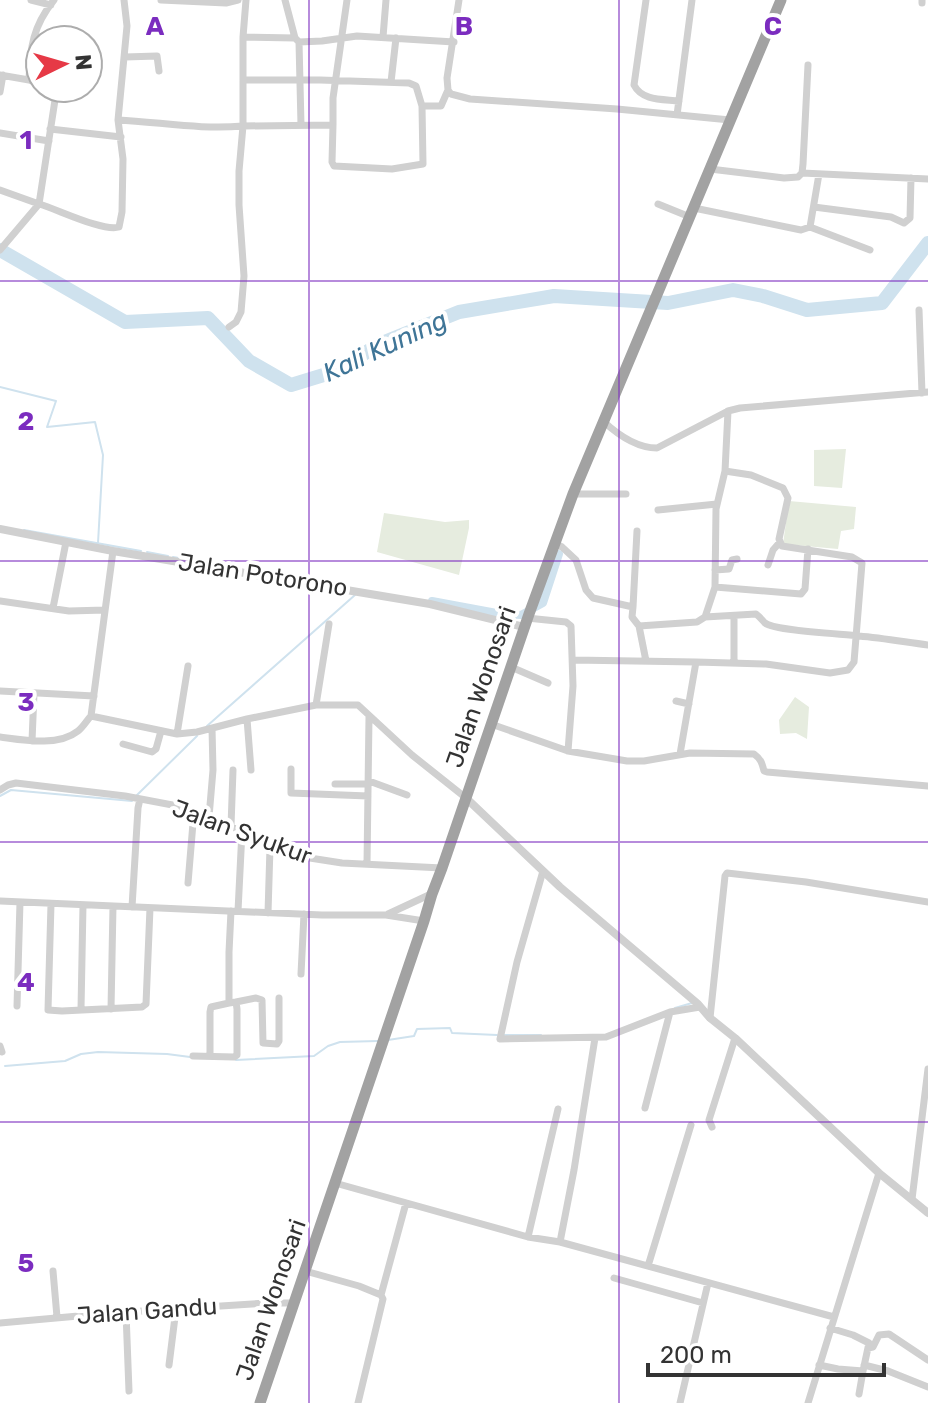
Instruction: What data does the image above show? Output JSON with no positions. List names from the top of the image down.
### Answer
{
  "streets": {
    "highway": ["Jalan Wonosari"],
    "street": ["Jalan Potorono", "Jalan Syukur", "Jalan Gandu"]
  },
  "crossings": [
    ["Jalan Potorono", "Jalan Wonosari"],
    ["Jalan Wonosari", "Jalan Syukur"],
    ["Jalan Wonosari", "Jalan Gandu"]
  ],
  "water": ["Kali Kuning"],
  "scale_bar": "200 m",
  "north": "right",
  "grid": {
    "columns": ["A", "B", "C"],
    "rows": [
      "1",
      "2",
      "3",
      "4",
      "5"
    ]
  }
}
